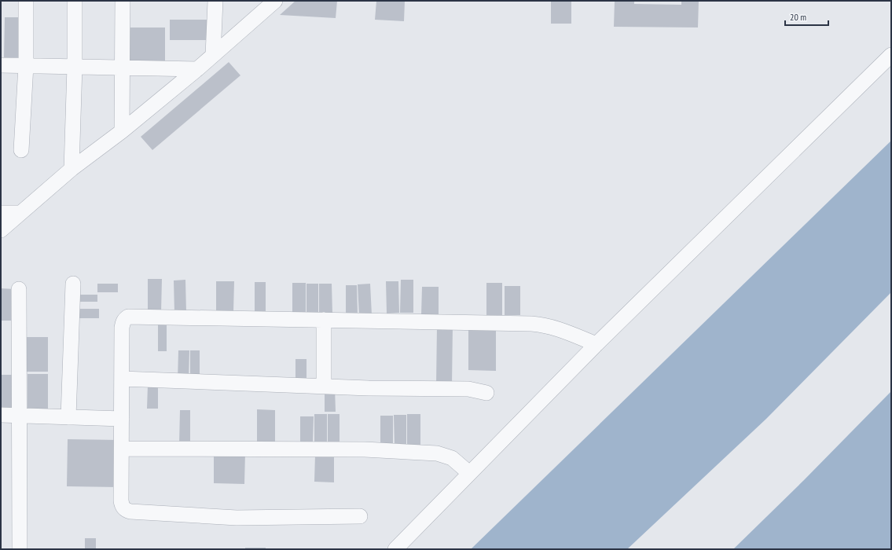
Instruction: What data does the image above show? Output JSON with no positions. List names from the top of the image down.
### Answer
{
  "scale_bar": "20 m"
}
